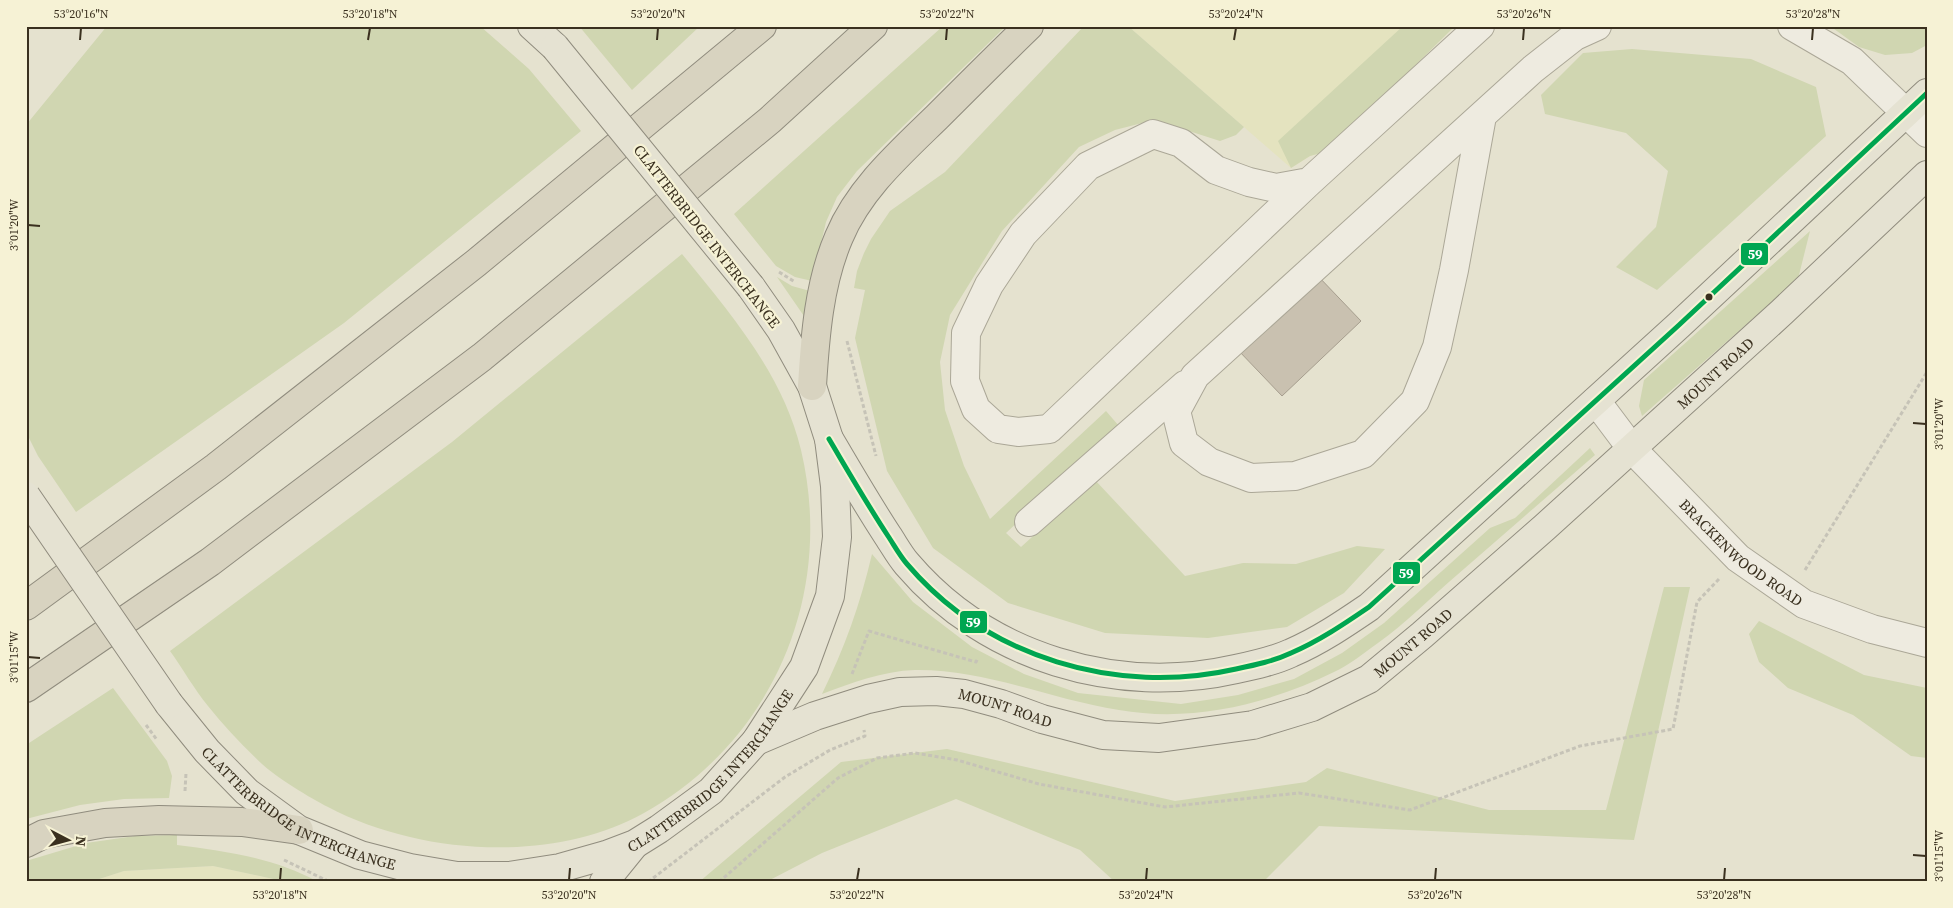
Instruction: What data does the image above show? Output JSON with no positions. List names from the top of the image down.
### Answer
{
  "streets": {
    "main road": ["CLATTERBRIDGE INTERCHANGE", "MOUNT ROAD"],
    "street": ["BRACKENWOOD ROAD"]
  },
  "crossings": [
    ["CLATTERBRIDGE INTERCHANGE", "MOUNT ROAD"],
    ["MOUNT ROAD", "BRACKENWOOD ROAD"]
  ],
  "lines": ["transit line 59"],
  "north": "right",
  "coordinates": [
    "53°20'16\"N",
    "53°20'18\"N",
    "53°20'20\"N",
    "53°20'22\"N",
    "53°20'24\"N",
    "53°20'26\"N",
    "53°20'28\"N",
    "3°01'20\"W",
    "3°01'15\"W"
  ]
}
